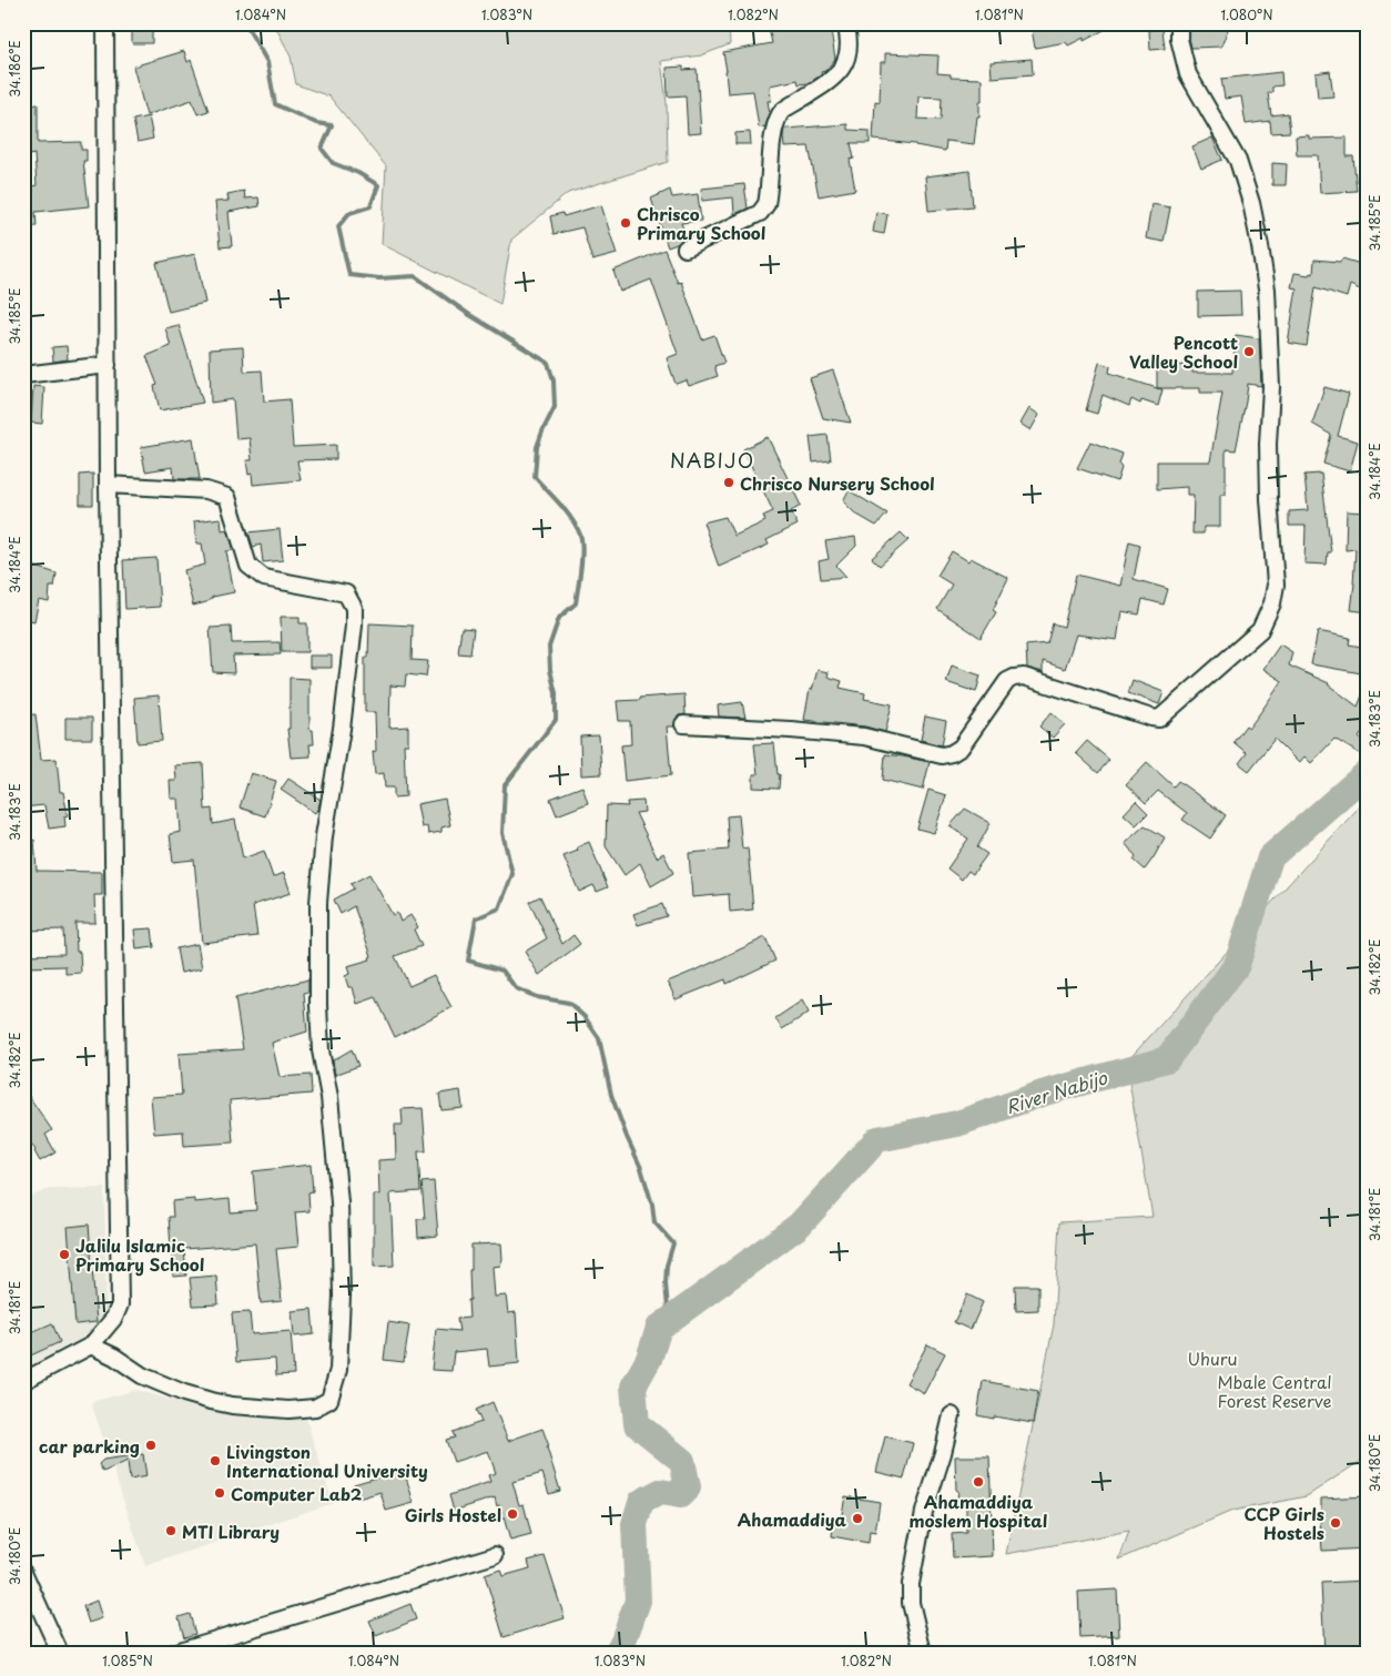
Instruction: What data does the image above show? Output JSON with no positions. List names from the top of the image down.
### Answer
{
  "districts": ["NABIJO"],
  "water": ["River Nabijo"],
  "parks": ["Uhuru", "Mbale Central Forest Reserve"],
  "places": [
    "Chrisco Primary School",
    "Pencott Valley School",
    "Chrisco Nursery School",
    "Jalilu Islamic Primary School",
    "car parking",
    "Livingston International University",
    "Ahamaddiya moslem Hospital",
    "Computer Lab2",
    "Girls Hostel",
    "Ahamaddiya",
    "CCP Girls Hostels",
    "MTI Library"
  ],
  "coordinates": [
    "1.084°N",
    "1.083°N",
    "1.082°N",
    "1.081°N",
    "1.080°N",
    "34.186°E",
    "34.185°E",
    "34.184°E",
    "34.183°E",
    "34.182°E",
    "34.181°E",
    "34.180°E",
    "1.085°N"
  ]
}
